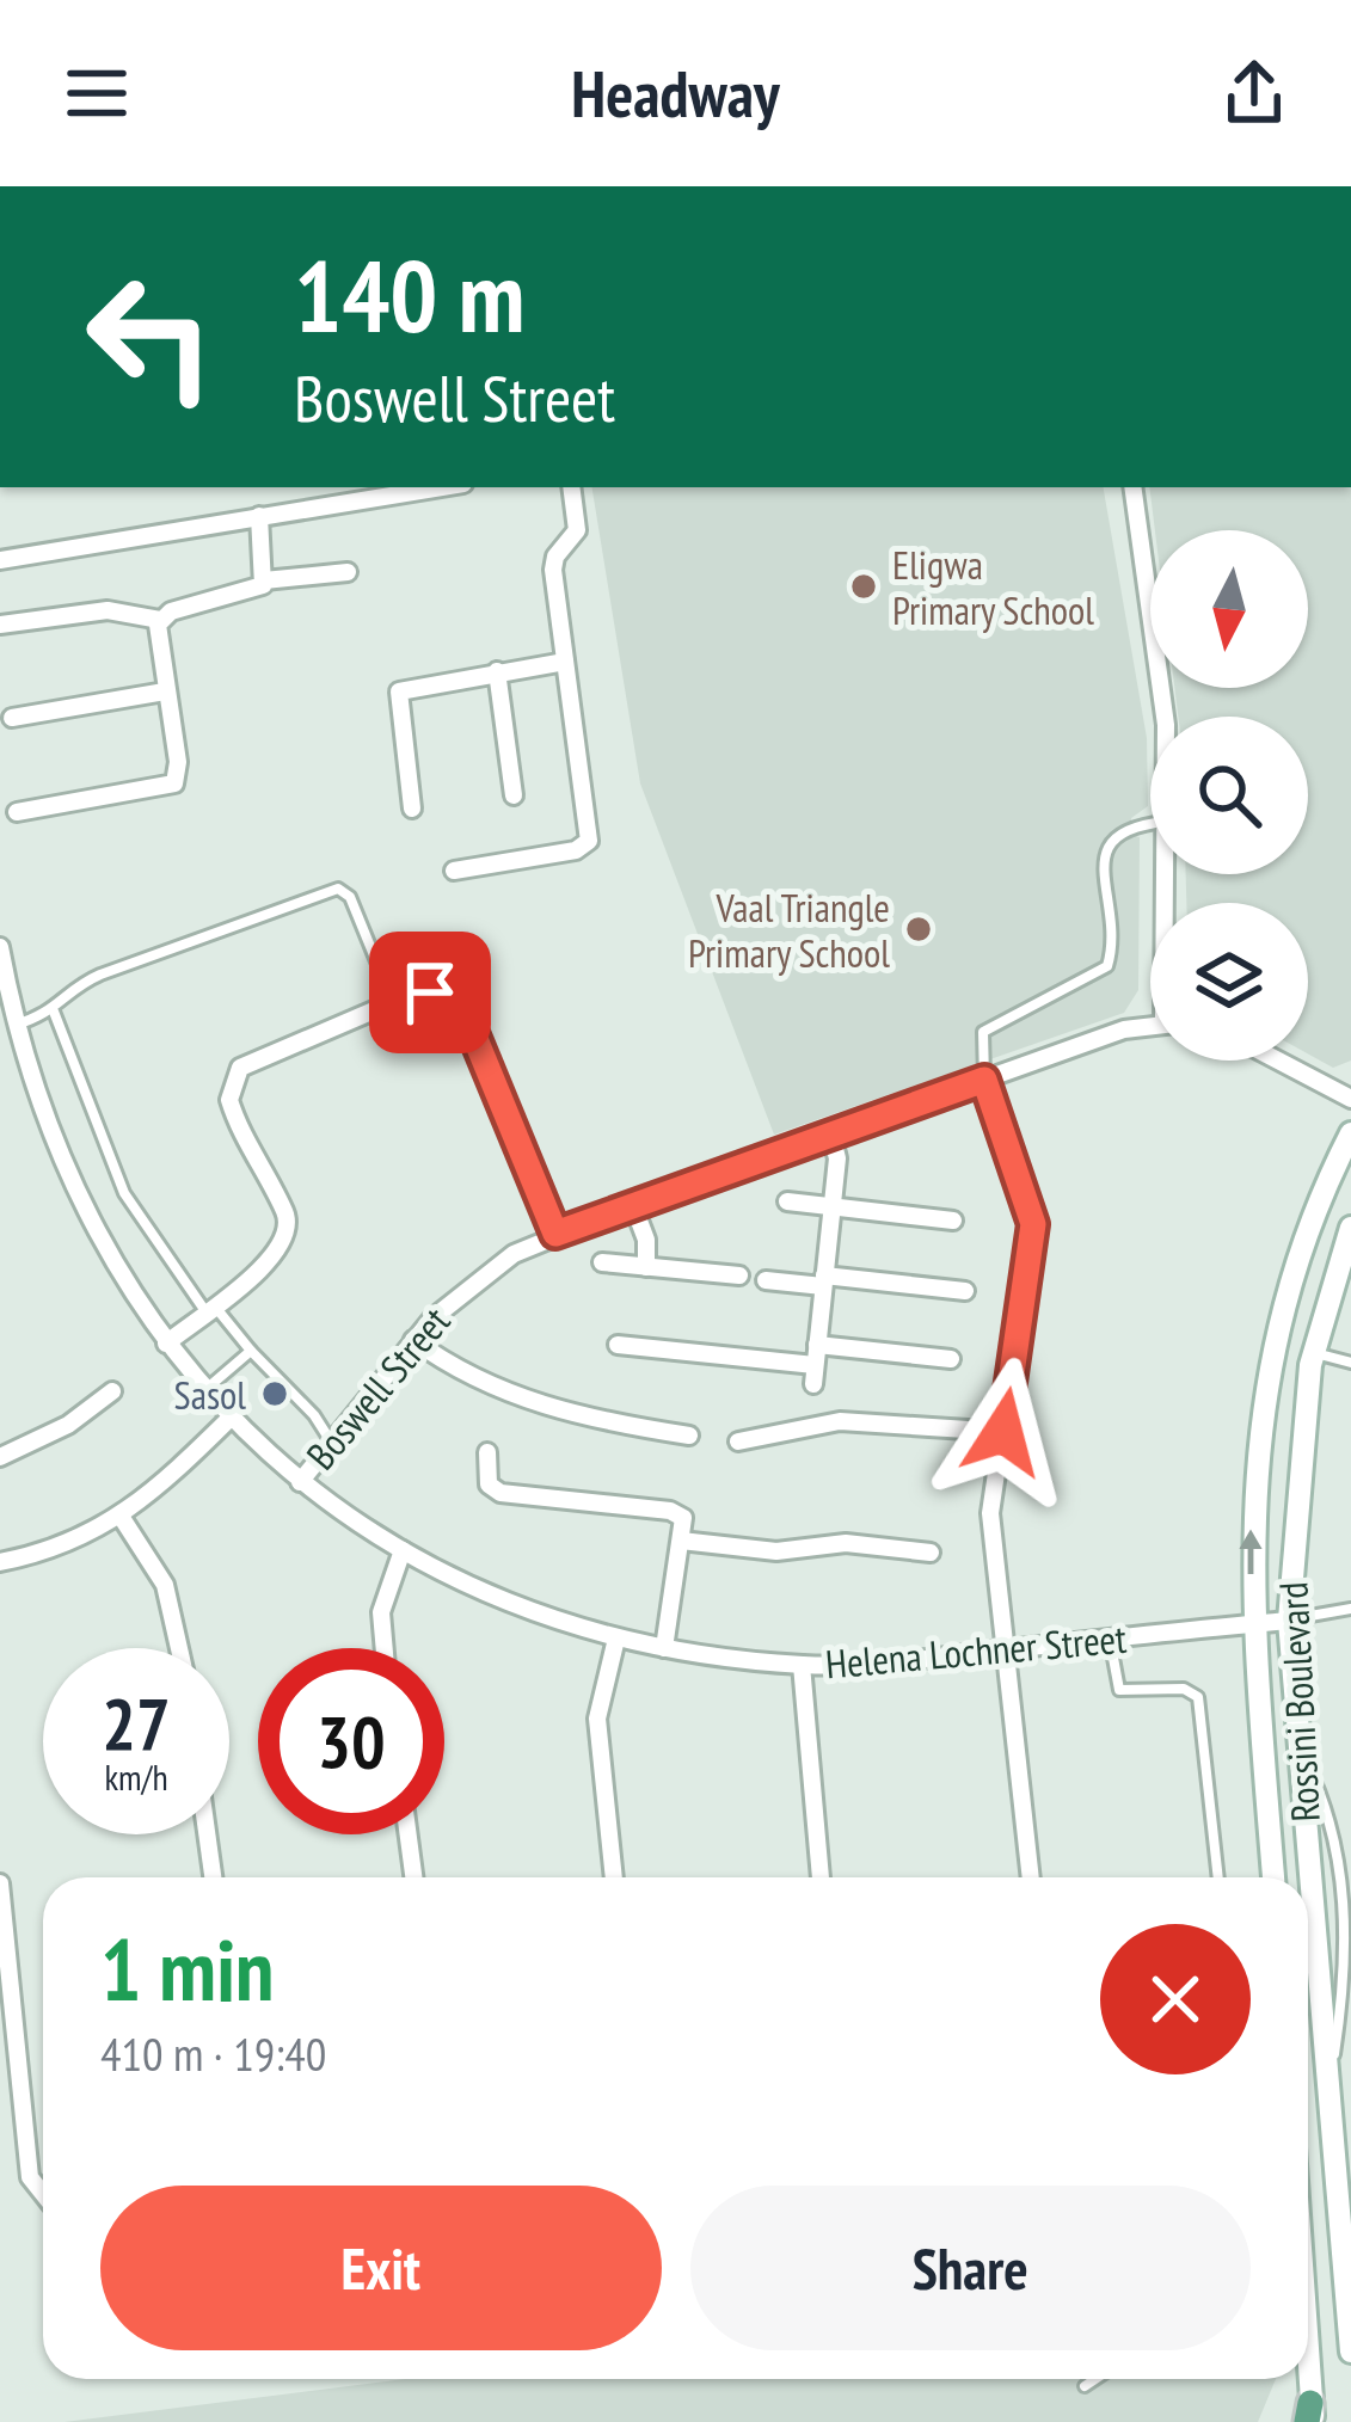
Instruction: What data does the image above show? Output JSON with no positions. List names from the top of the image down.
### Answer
{
  "streets": {
    "street": ["Boswell Street", "Helena Lochner Street", "Rossini Boulevard"]
  },
  "crossings": [
    ["Boswell Street", "Helena Lochner Street"],
    ["Helena Lochner Street", "Rossini Boulevard"]
  ],
  "places": ["Eligwa Primary School", "Vaal Triangle Primary School", "Sasol"],
  "north": "bottom",
  "page": {
    "header": "Headway",
    "turn": ["140 m", "Boswell Street"],
    "speed": "27 km/h",
    "limit": "30",
    "heading": ["1 min", "410 m · 19:40"],
    "buttons": ["Exit", "Share"]
  }
}
